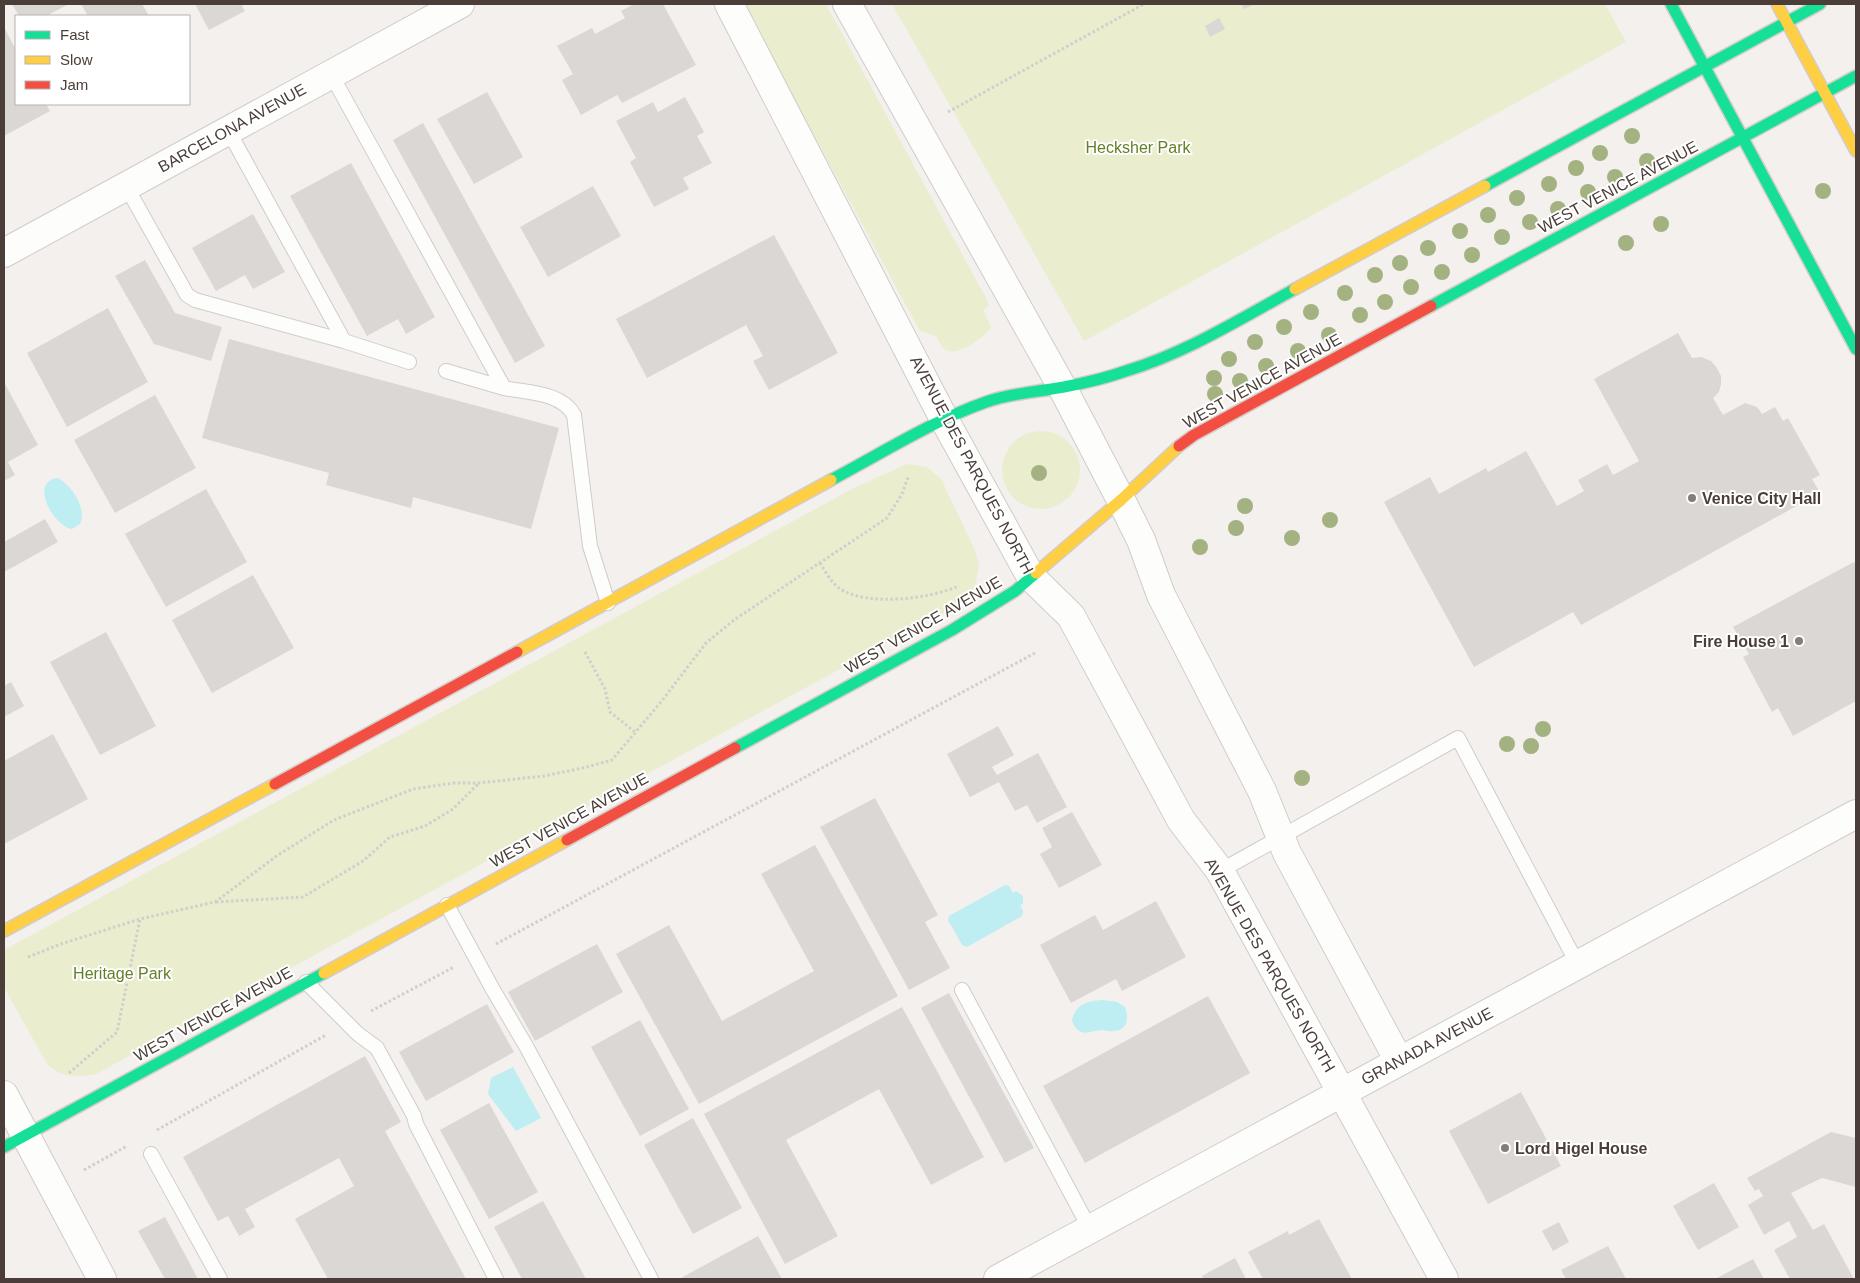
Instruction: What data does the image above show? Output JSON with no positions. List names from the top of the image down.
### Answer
{
  "streets": {
    "street": [
      "BARCELONA AVENUE",
      "WEST VENICE AVENUE",
      "AVENUE DES PARQUES NORTH",
      "GRANADA AVENUE"
    ]
  },
  "crossings": [
    ["WEST VENICE AVENUE", "AVENUE DES PARQUES NORTH"],
    ["AVENUE DES PARQUES NORTH", "GRANADA AVENUE"]
  ],
  "parks": ["Hecksher Park", "Heritage Park"],
  "places": ["Venice City Hall", "Fire House 1", "Lord Higel House"],
  "legend": ["Fast", "Slow", "Jam"]
}
